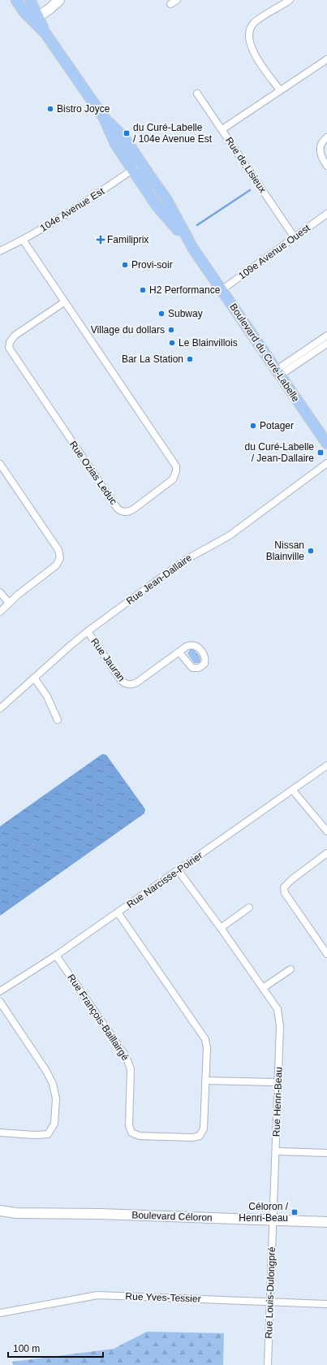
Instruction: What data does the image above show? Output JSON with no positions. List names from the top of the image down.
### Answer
{
  "streets": {
    "main road": ["Boulevard du Curé-Labelle"],
    "street": [
      "Rue de Lisieux",
      "104e Avenue Est",
      "109e Avenue Ouest",
      "Rue Ozias Leduc",
      "Rue Jean-Dallaire",
      "Rue Jauran",
      "Rue Narcisse-Poirier",
      "Rue François-Baillairgé",
      "Rue Henri-Beau",
      "Boulevard Céloron",
      "Rue Louis-Dulongpré",
      "Rue Yves-Tessier"
    ]
  },
  "crossings": [
    ["Rue de Lisieux", "109e Avenue Ouest"],
    ["104e Avenue Est", "Boulevard du Curé-Labelle"],
    ["104e Avenue Est", "Rue Ozias Leduc"],
    ["109e Avenue Ouest", "Boulevard du Curé-Labelle"],
    ["Rue Jean-Dallaire", "Rue Jauran"],
    ["Rue Narcisse-Poirier", "Rue François-Baillairgé"],
    ["Rue Narcisse-Poirier", "Rue Henri-Beau"],
    ["Rue Henri-Beau", "Boulevard Céloron"],
    ["Rue Henri-Beau", "Rue Louis-Dulongpré"],
    ["Boulevard Céloron", "Rue Louis-Dulongpré"],
    ["Rue Louis-Dulongpré", "Rue Yves-Tessier"]
  ],
  "places": {
    "other": [
      "Bistro Joyce",
      "Provi-soir",
      "H2 Performance",
      "Subway",
      "Village du dollars",
      "Le Blainvillois",
      "Bar La Station",
      "Potager",
      "Nissan Blainville"
    ],
    "transit": ["du Curé-Labelle / 104e Avenue Est", "du Curé-Labelle / Jean-Dallaire", "Céloron / Henri-Beau"],
    "health": ["Familiprix"]
  },
  "scale_bar": "100 m"
}
